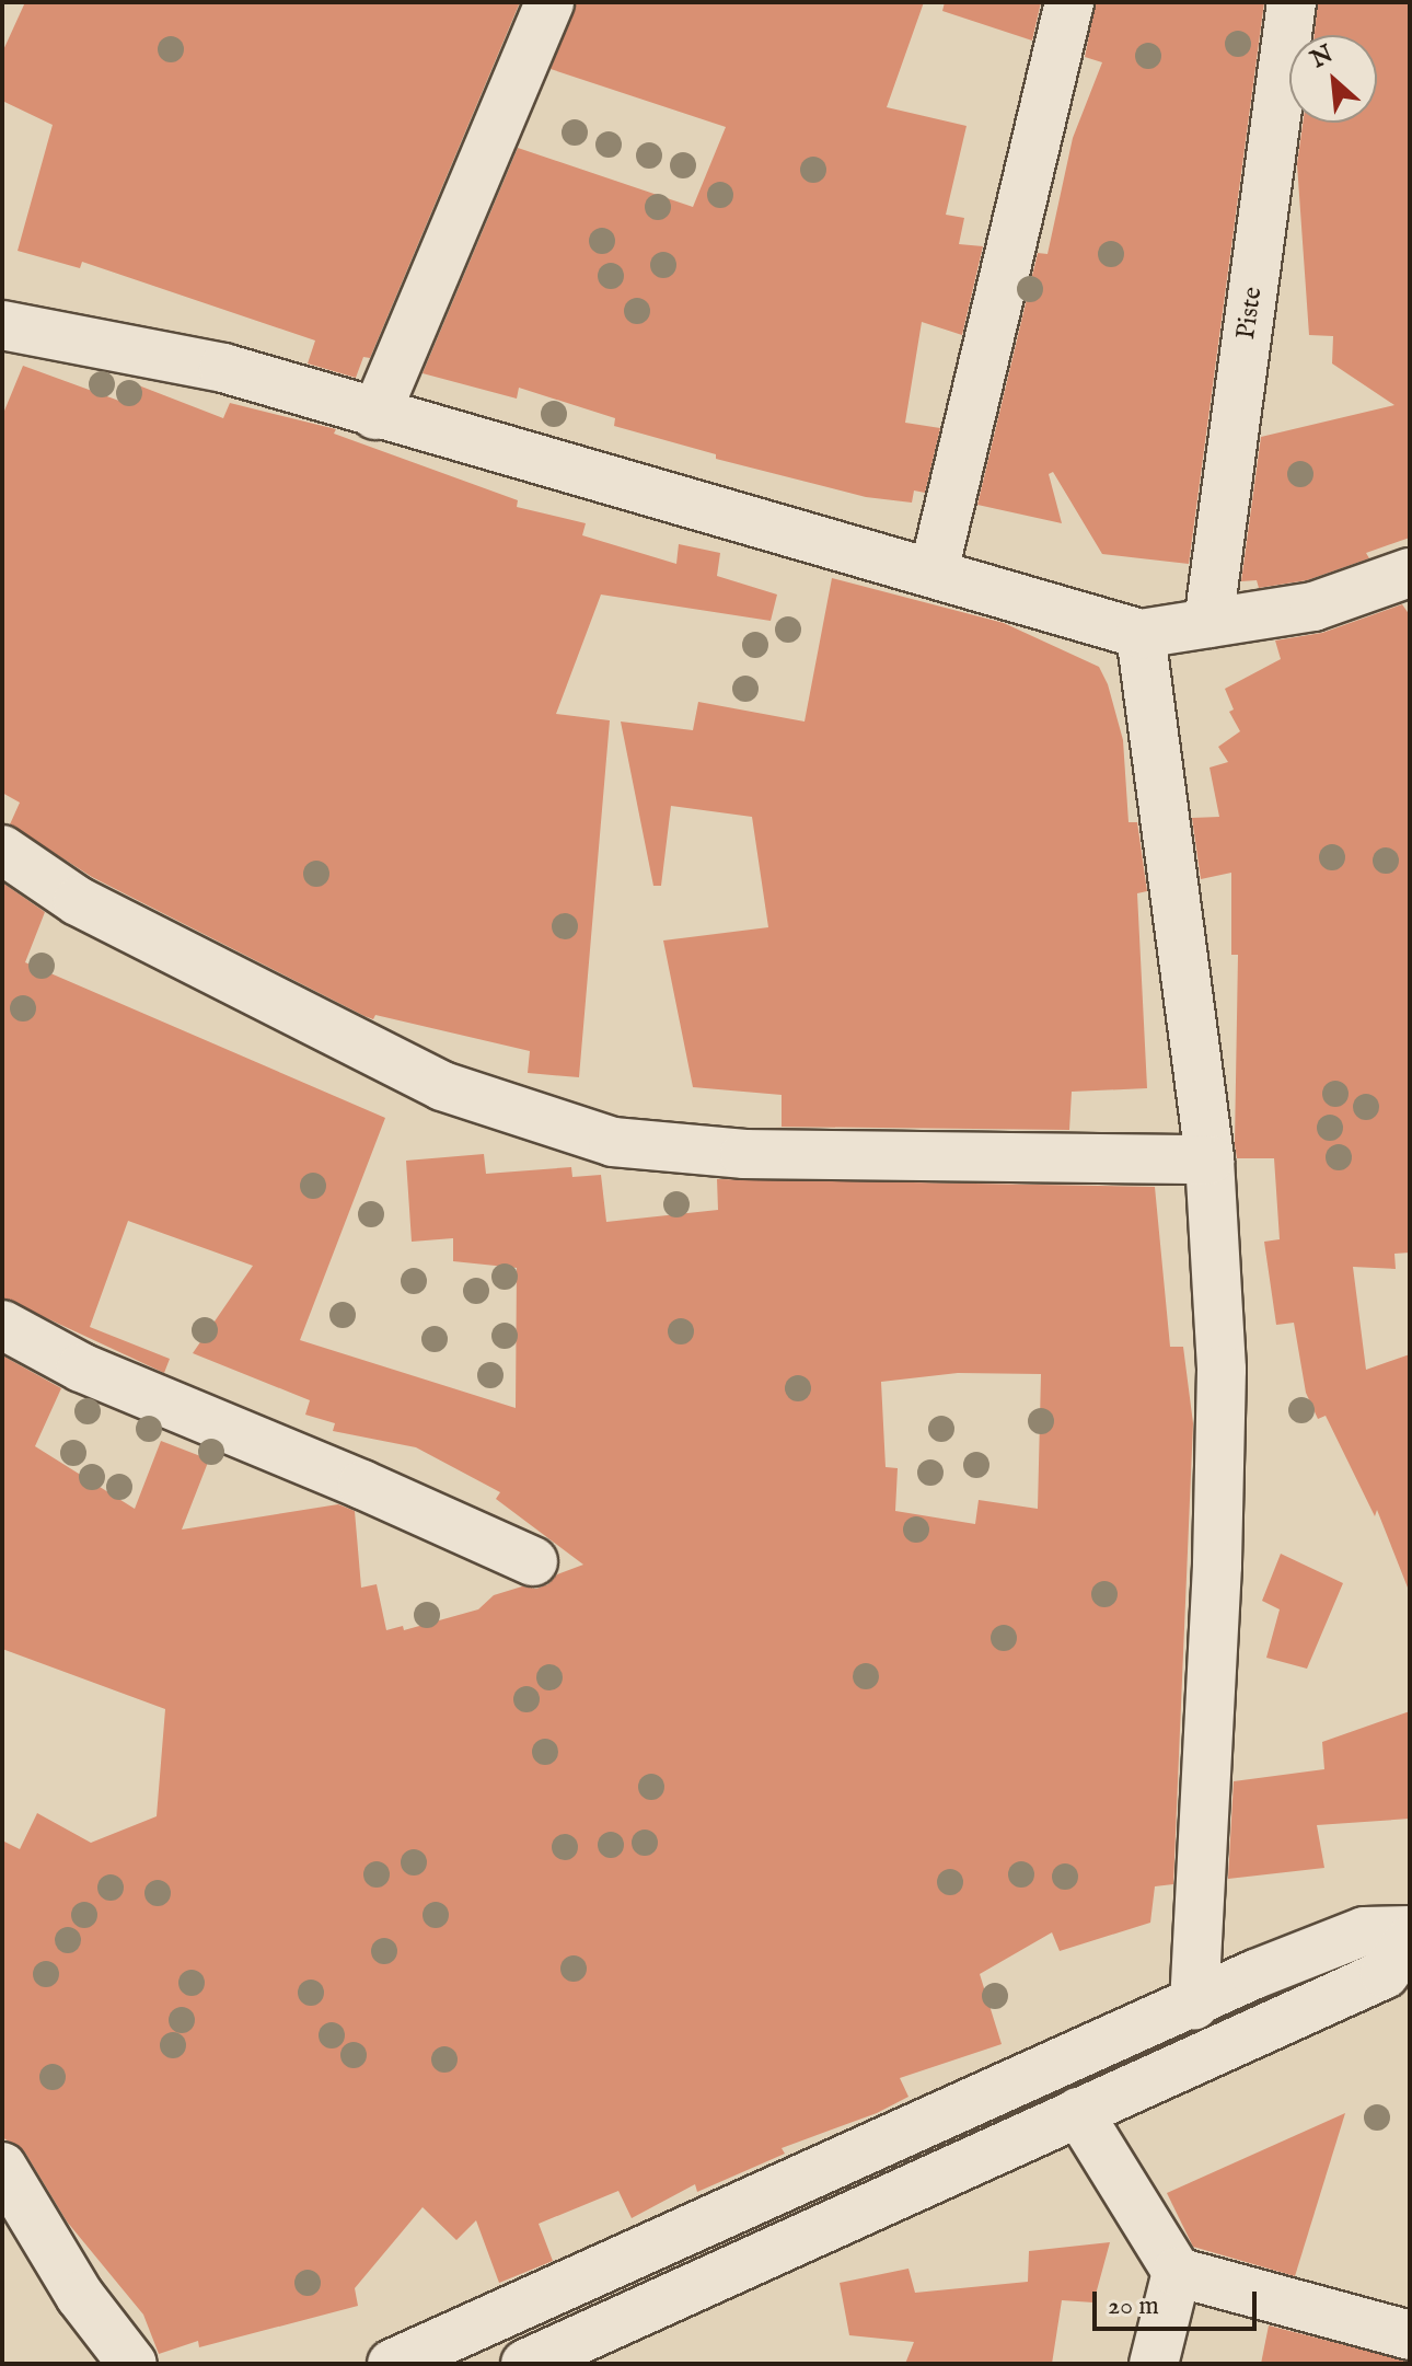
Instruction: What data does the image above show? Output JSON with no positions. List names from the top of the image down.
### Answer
{
  "streets": {
    "street": ["Piste"]
  },
  "scale_bar": "20 m",
  "north": "top left"
}
